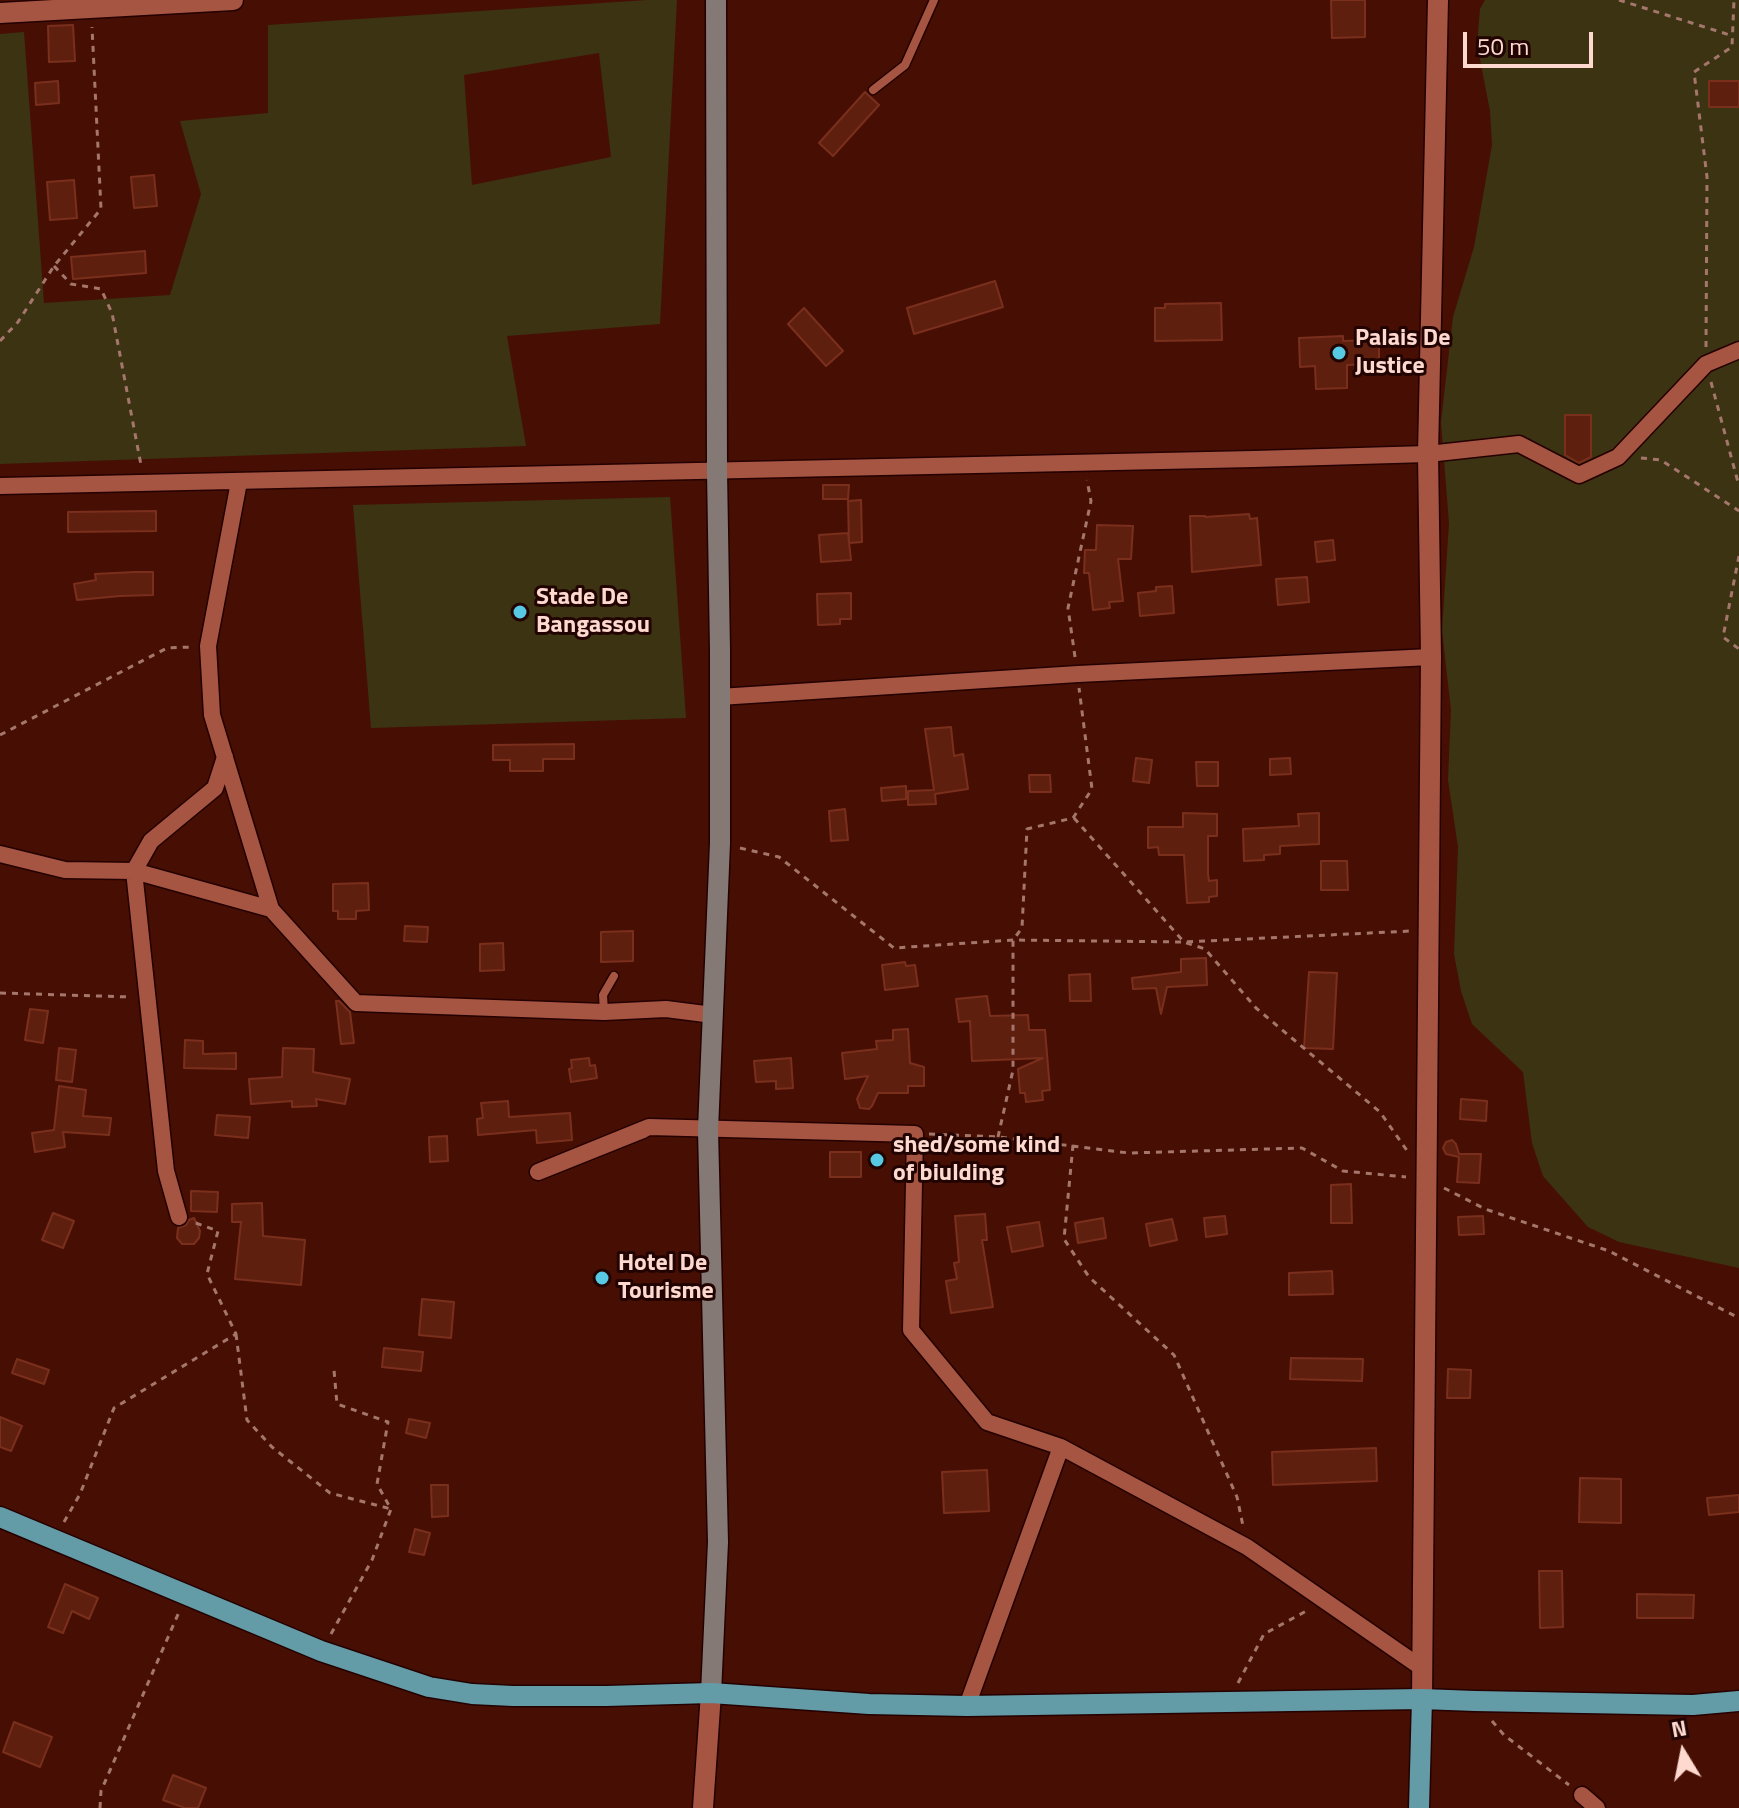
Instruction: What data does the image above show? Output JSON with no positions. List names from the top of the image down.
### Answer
{
  "places": [
    "Palais De Justice",
    "Stade De Bangassou",
    "shed/some kind of biulding",
    "Hotel De Tourisme"
  ],
  "scale_bar": "50 m",
  "north": "top"
}
